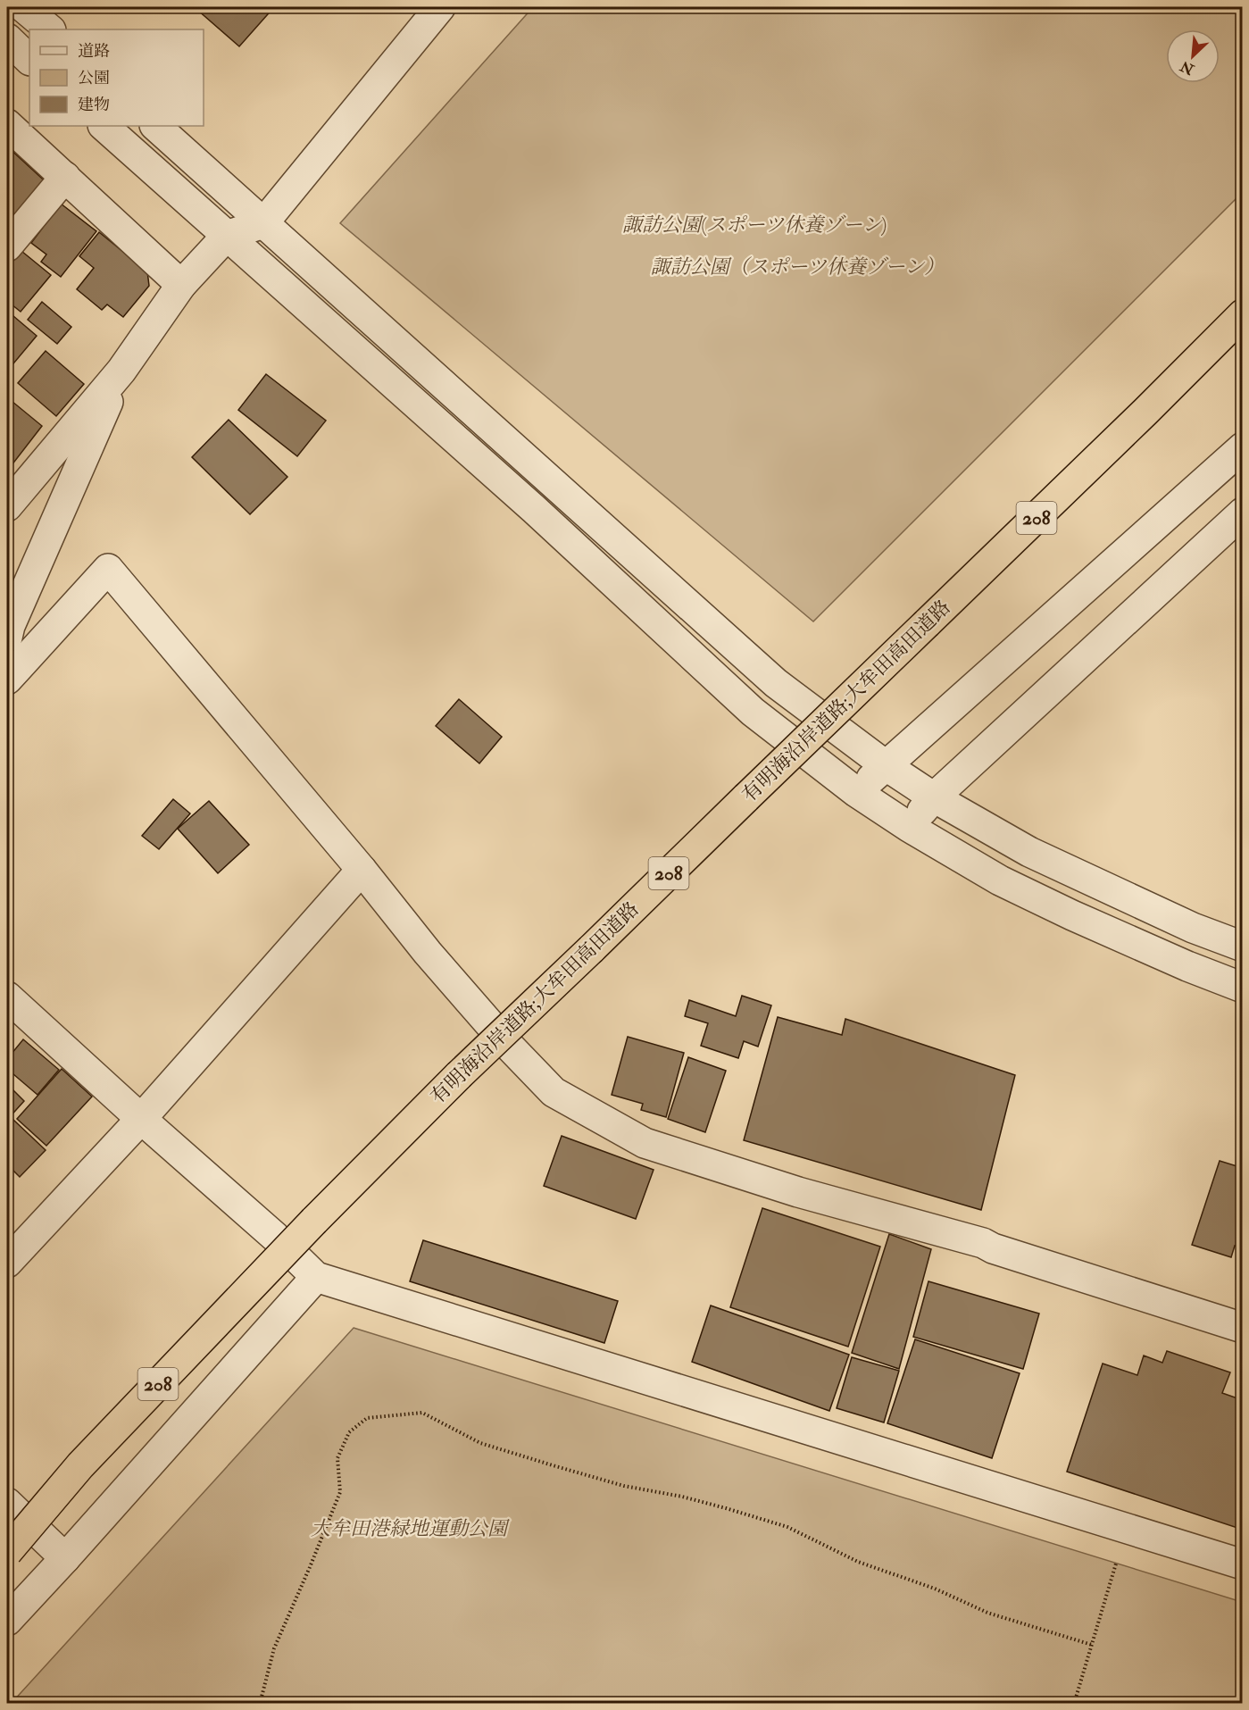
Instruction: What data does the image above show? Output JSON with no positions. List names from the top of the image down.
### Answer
{
  "streets": {
    "highway": ["208", "有明海沿岸道路;大牟田高田道路"]
  },
  "crossings": [
    ["208", "有明海沿岸道路;大牟田高田道路"]
  ],
  "parks": ["諏訪公園(スポーツ休養ゾーン)", "諏訪公園（スポーツ休養ゾーン）", "大牟田港緑地運動公園"],
  "legend": ["道路", "公園", "建物"],
  "north": "bottom left"
}
